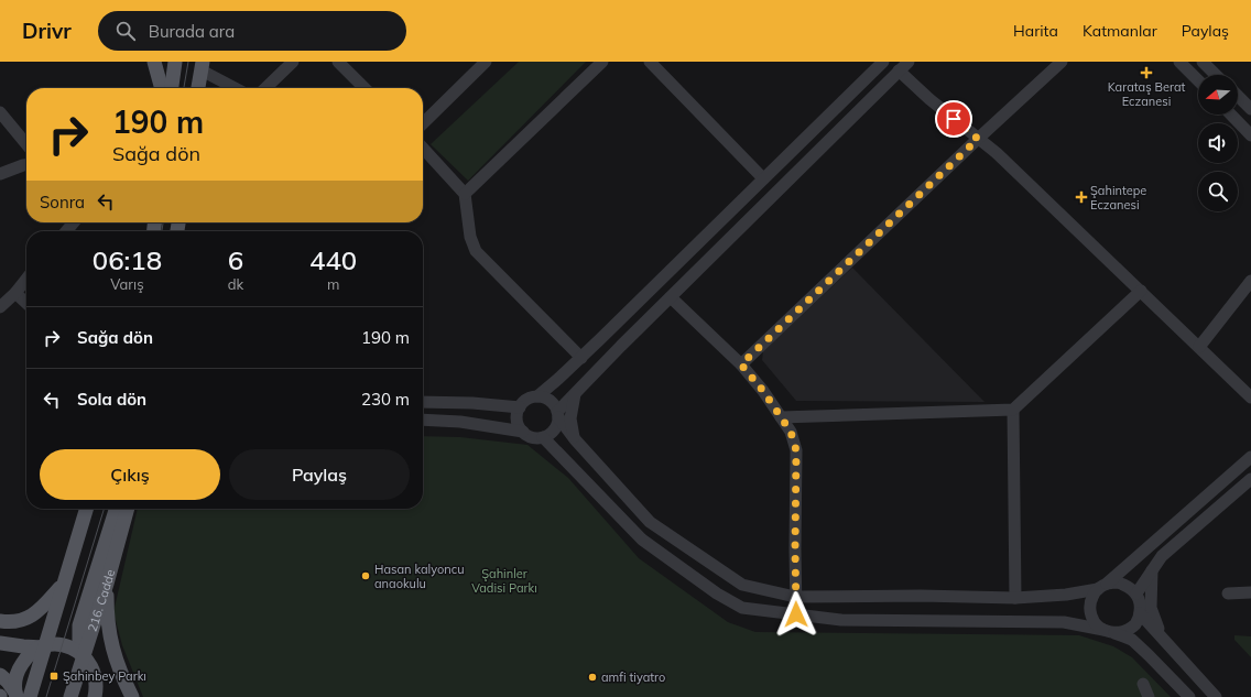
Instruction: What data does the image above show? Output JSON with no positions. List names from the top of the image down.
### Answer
{
  "streets": {
    "main road": ["216. Cadde"]
  },
  "parks": ["Şahinler Vadisi Parkı"],
  "places": {
    "health": ["Karataş Berat Eczanesi", "Şahintepe Eczanesi"],
    "other": ["Hasan kalyoncu anaokulu", "amfi tiyatro"],
    "transit": ["Şahinbey Parkı"]
  },
  "north": "left",
  "page": {
    "header": "Drivr",
    "search": "Burada ara",
    "nav": ["Harita", "Katmanlar", "Paylaş"],
    "turn": ["190 m", "Sağa dön"],
    "then": "Sonra",
    "eta": [
      "06:18",
      "Varış",
      "6",
      "dk",
      "440",
      "m"
    ],
    "list": [
      {
        "name": "Sağa dön",
        "value": "190 m"
      },
      {
        "name": "Sola dön",
        "value": "230 m"
      }
    ],
    "buttons": ["Çıkış", "Paylaş"]
  }
}
